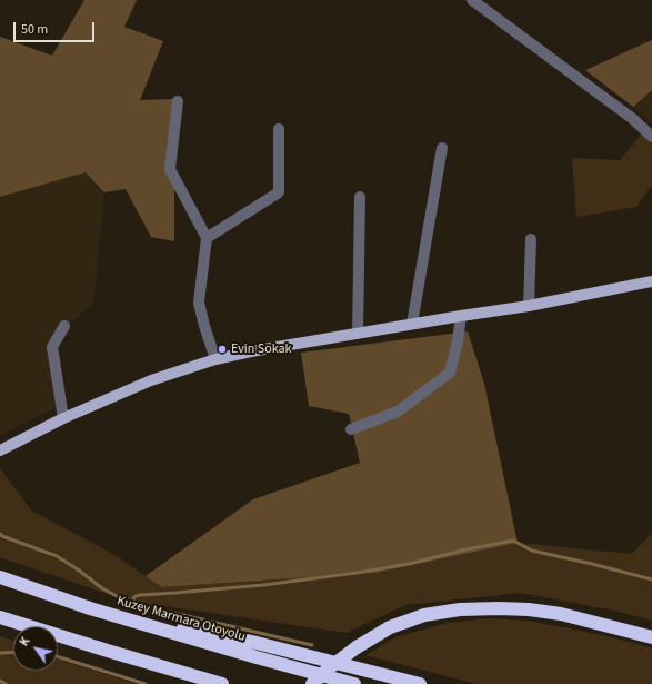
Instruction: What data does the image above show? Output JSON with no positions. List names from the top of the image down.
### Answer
{
  "streets": {
    "highway": ["Kuzey Marmara Otoyolu"]
  },
  "places": ["Evin Sokak"],
  "scale_bar": "50 m",
  "north": "top left"
}
